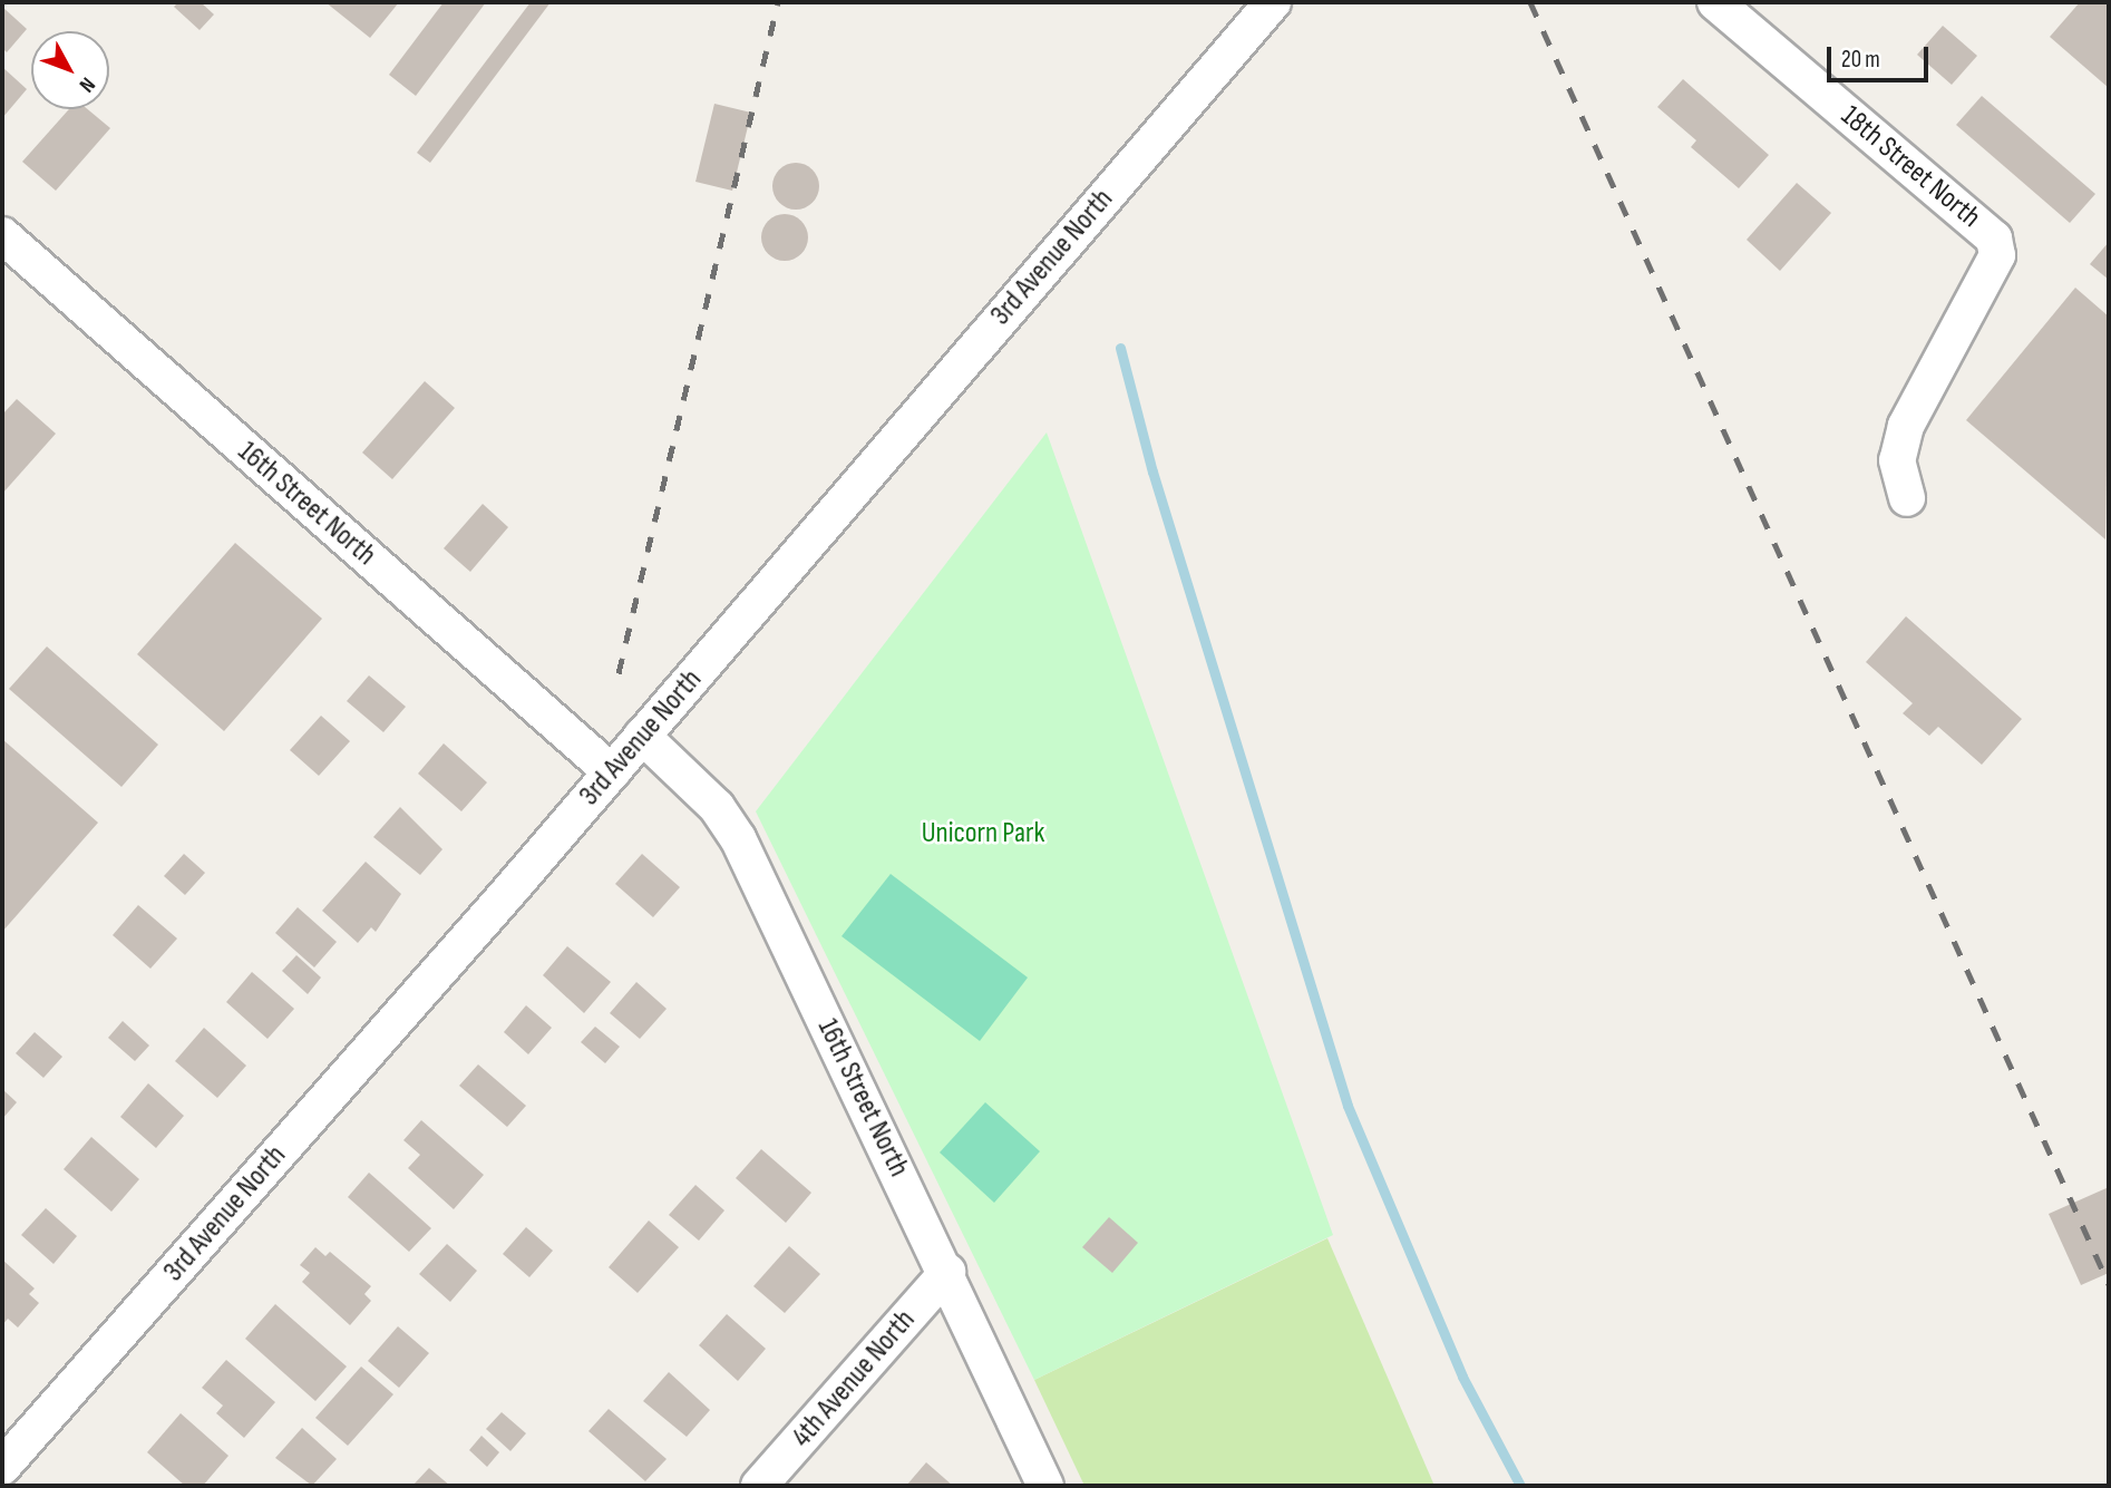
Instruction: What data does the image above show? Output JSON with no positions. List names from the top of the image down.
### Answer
{
  "streets": {
    "street": [
      "18th Street North",
      "3rd Avenue North",
      "16th Street North",
      "4th Avenue North"
    ]
  },
  "crossings": [
    ["3rd Avenue North", "16th Street North"],
    ["16th Street North", "4th Avenue North"]
  ],
  "parks": ["Unicorn Park"],
  "scale_bar": "20 m",
  "north": "bottom right"
}
